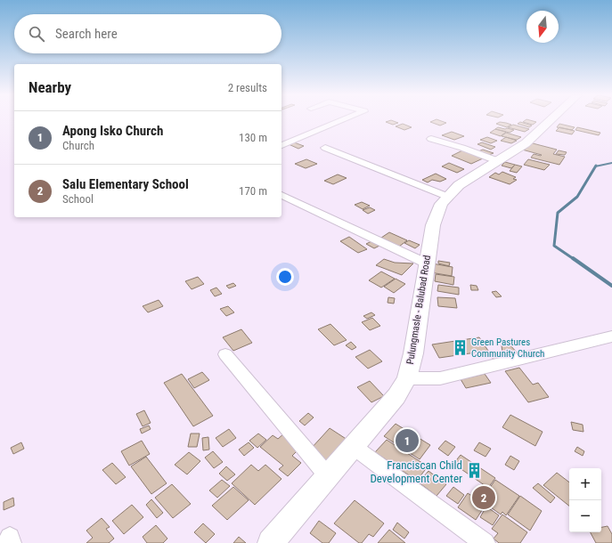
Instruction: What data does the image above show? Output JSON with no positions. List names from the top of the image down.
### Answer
{
  "streets": {
    "street": ["Pulungmasle - Balubad Road"]
  },
  "places": {
    "building": ["Green Pastures Community Church", "Franciscan Child Development Center"]
  },
  "north": "bottom",
  "page": {
    "search": "Search here",
    "heading": ["Nearby", "2 results"],
    "list": [
      {
        "mark": "1",
        "name": "Apong Isko Church",
        "note": "Church",
        "value": "130 m"
      },
      {
        "mark": "2",
        "name": "Salu Elementary School",
        "note": "School",
        "value": "170 m"
      }
    ],
    "pins": ["1", "2"],
    "map_buttons": ["+", "−"]
  }
}
